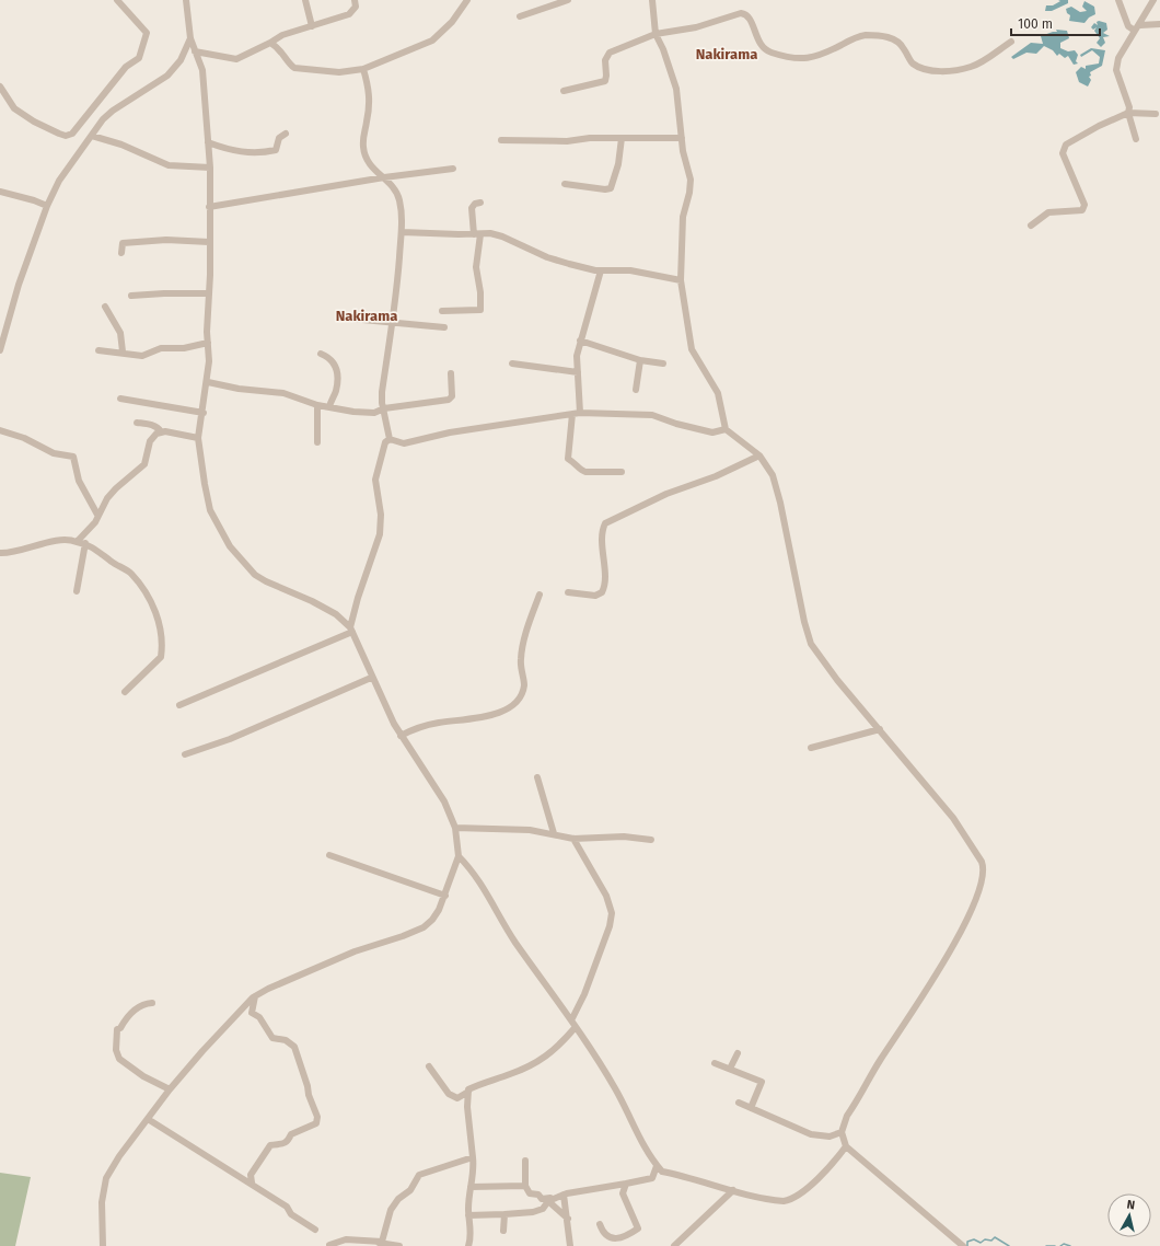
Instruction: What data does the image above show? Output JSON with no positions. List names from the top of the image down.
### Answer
{
  "districts": ["Nakirama", "Nakirama"],
  "scale_bar": "100 m",
  "north": "top"
}
